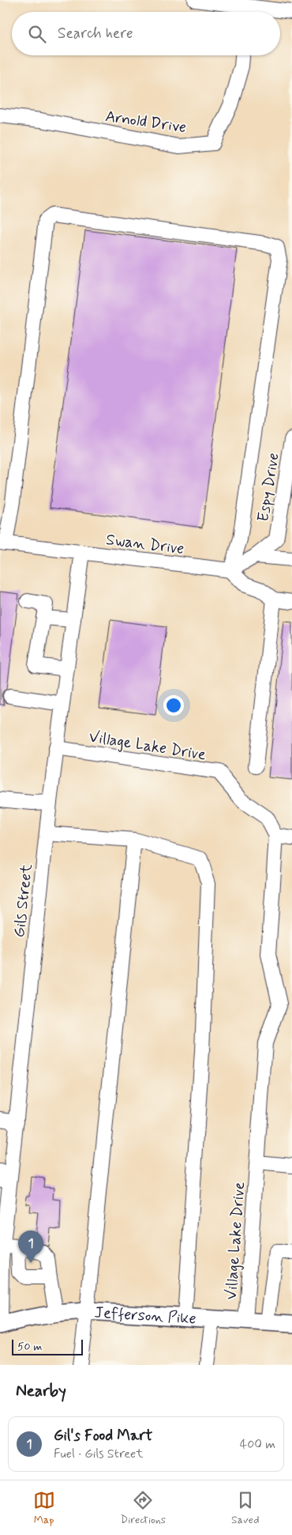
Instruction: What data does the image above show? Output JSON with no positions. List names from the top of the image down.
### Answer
{
  "streets": {
    "main road": ["Jefferson Pike"],
    "street": [
      "Arnold Drive",
      "Espy Drive",
      "Swan Drive",
      "Village Lake Drive",
      "Gils Street"
    ]
  },
  "crossings": [
    ["Swan Drive", "Gils Street"],
    ["Village Lake Drive", "Gils Street"],
    ["Village Lake Drive", "Jefferson Pike"],
    ["Gils Street", "Jefferson Pike"]
  ],
  "scale_bar": "50 m",
  "page": {
    "search": "Search here",
    "pins": "1",
    "scale": "50 m",
    "heading": "Nearby",
    "list": [
      {
        "mark": "1",
        "name": "Gil's Food Mart",
        "note": "Fuel · Gils Street",
        "value": "400 m"
      }
    ],
    "nav": ["Map", "Directions", "Saved"]
  }
}
